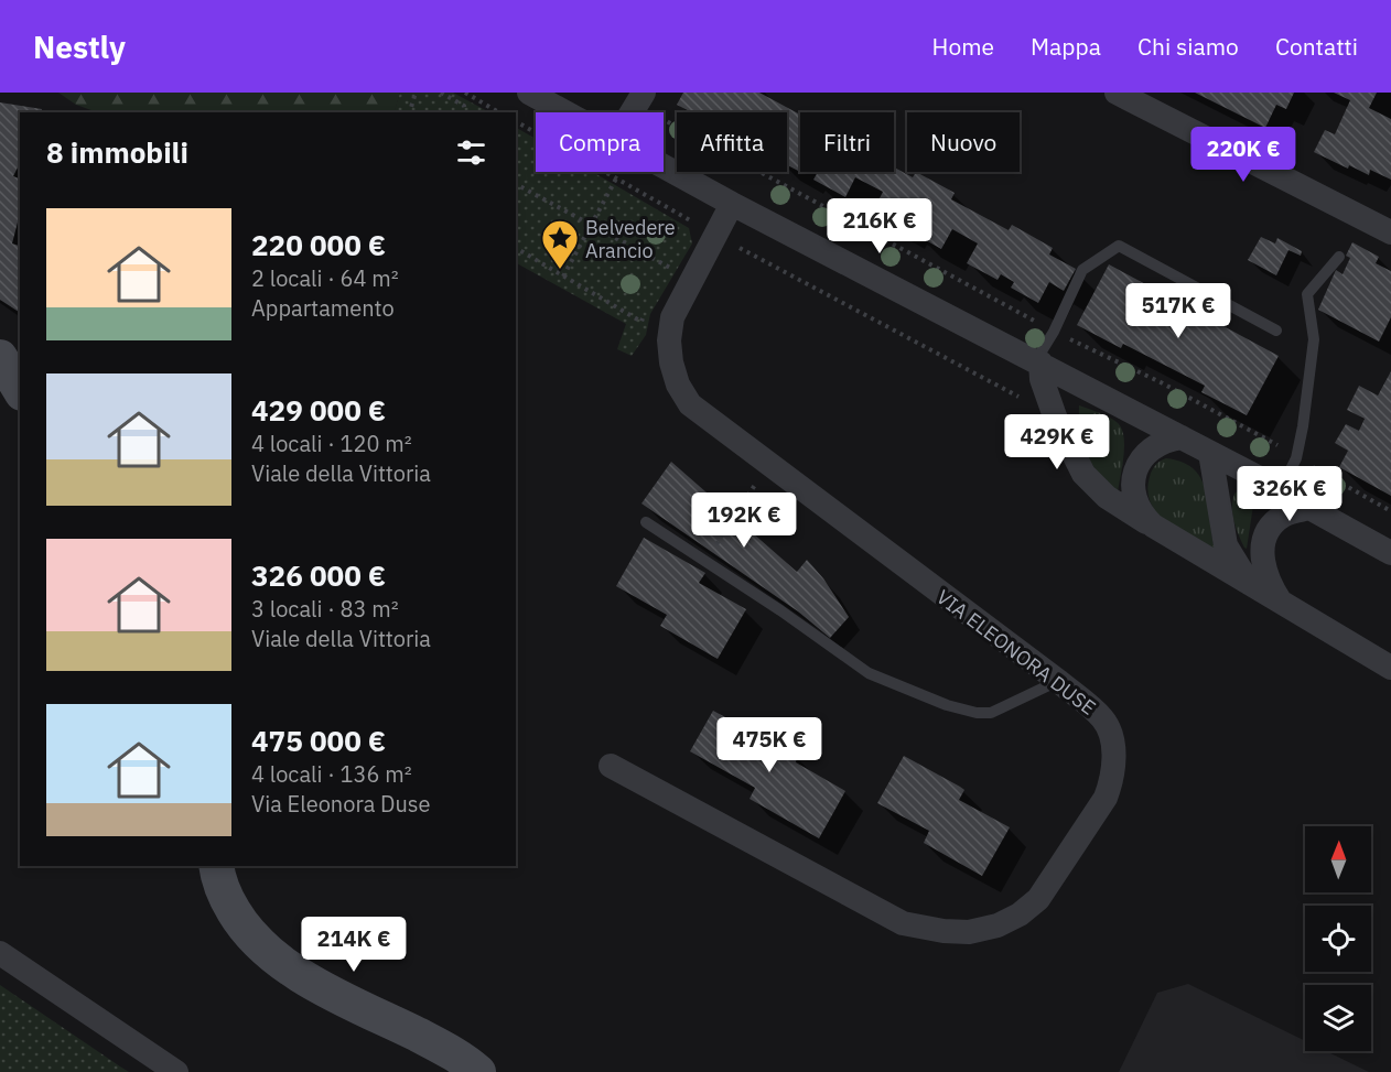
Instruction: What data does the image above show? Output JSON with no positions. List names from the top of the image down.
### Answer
{
  "streets": {
    "street": ["VIA ELEONORA DUSE"]
  },
  "places": {
    "place": ["Belvedere Arancio"]
  },
  "north": "top",
  "page": {
    "header": "Nestly",
    "nav": [
      "Home",
      "Mappa",
      "Chi siamo",
      "Contatti"
    ],
    "chip": [
      "Compra",
      "Affitta",
      "Filtri",
      "Nuovo"
    ],
    "heading": "8 immobili",
    "price": [
      "220K €",
      "216K €",
      "517K €",
      "429K €",
      "326K €",
      "192K €",
      "475K €",
      "214K €"
    ],
    "list": [
      {
        "name": "220 000 €",
        "note": "2 locali · 64 m² · Appartamento"
      },
      {
        "name": "429 000 €",
        "note": "4 locali · 120 m² · Viale della Vittoria"
      },
      {
        "name": "326 000 €",
        "note": "3 locali · 83 m² · Viale della Vittoria"
      },
      {
        "name": "475 000 €",
        "note": "4 locali · 136 m² · Via Eleonora Duse"
      }
    ]
  }
}
